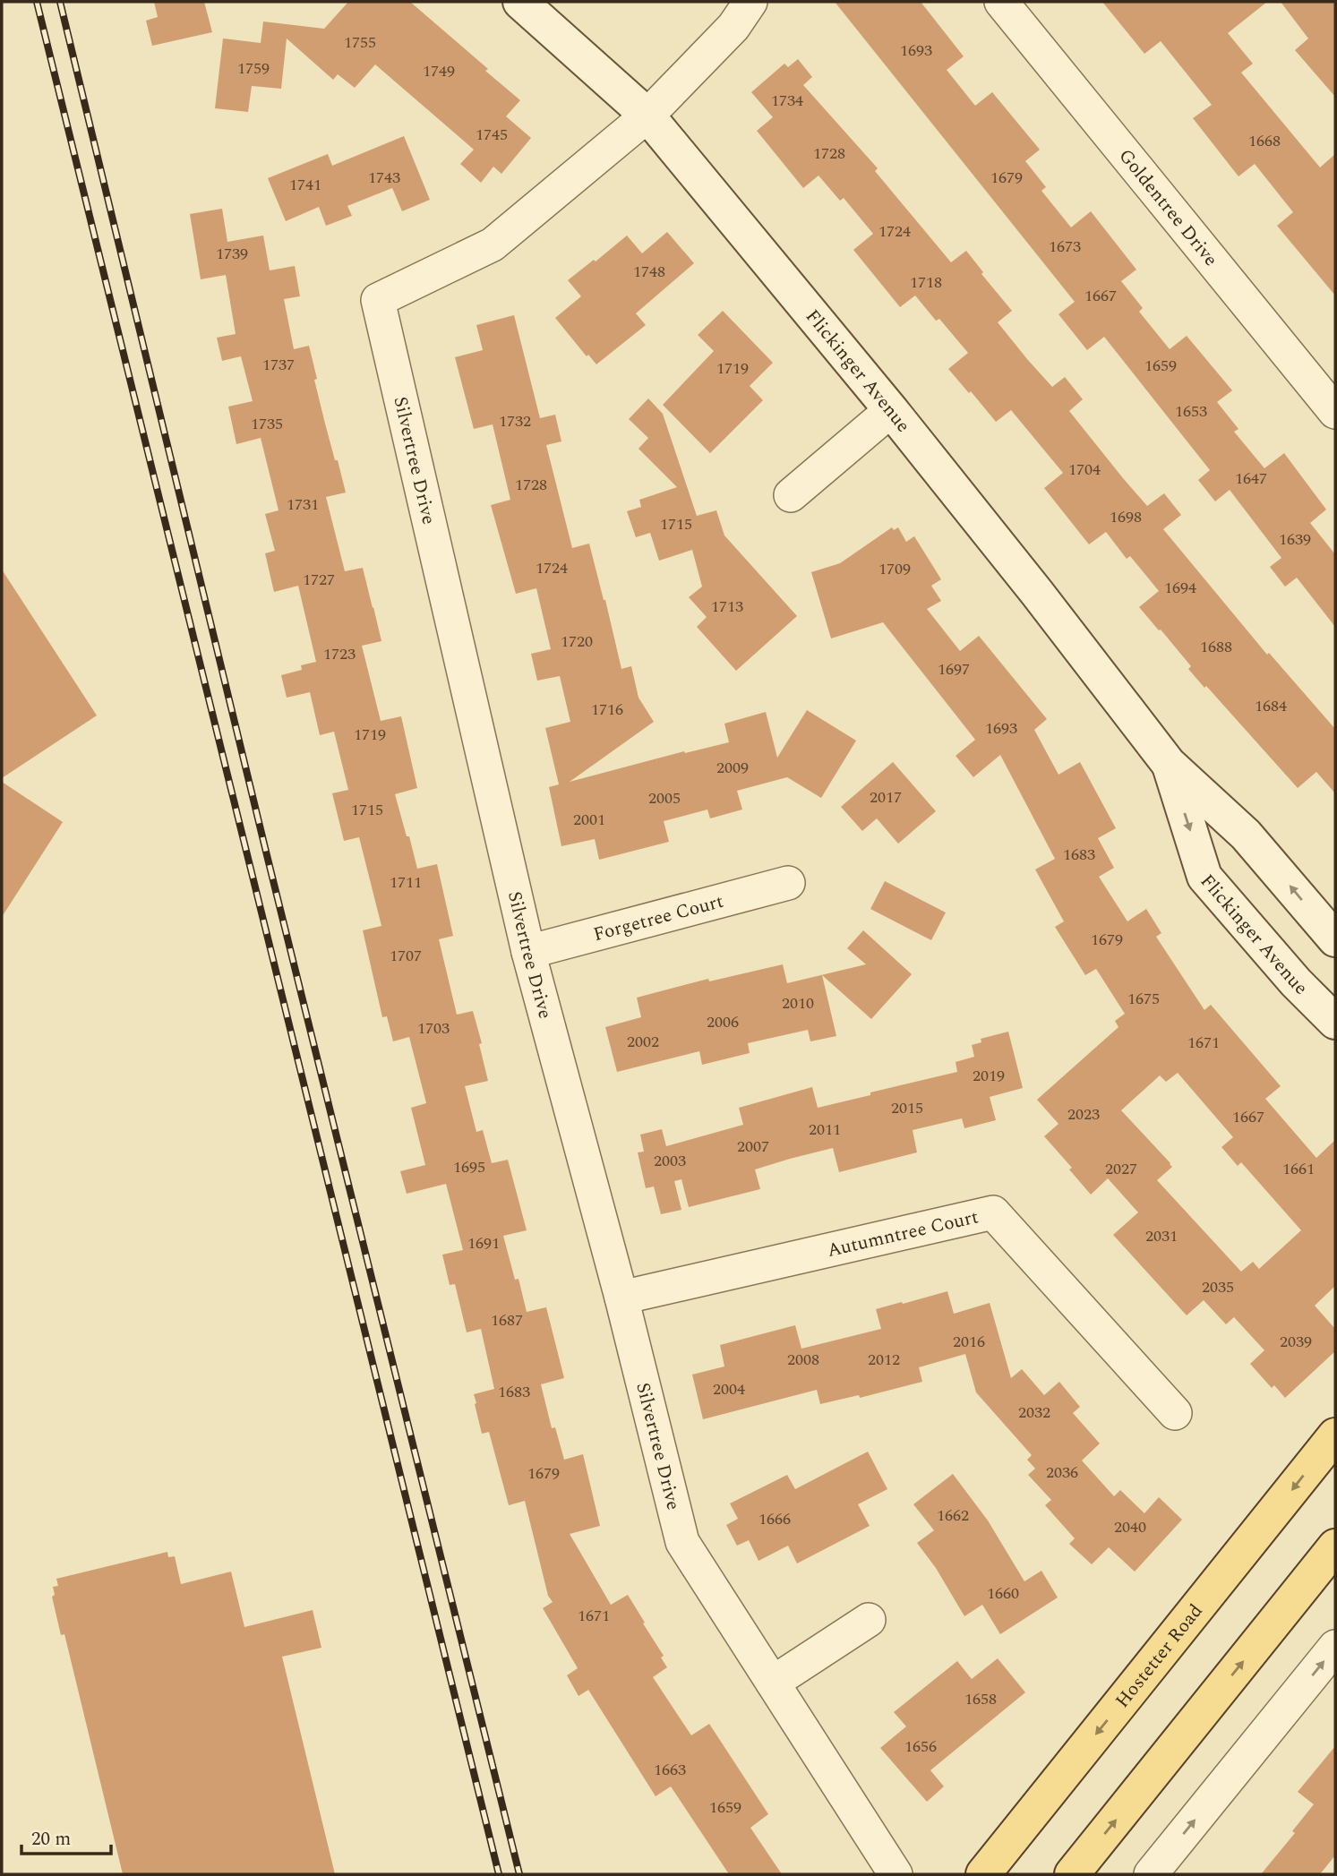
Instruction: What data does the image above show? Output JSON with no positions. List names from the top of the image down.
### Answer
{
  "streets": {
    "main road": ["Hostetter Road"],
    "street": [
      "Goldentree Drive",
      "Flickinger Avenue",
      "Silvertree Drive",
      "Forgetree Court",
      "Autumntree Court"
    ]
  },
  "crossings": [
    ["Flickinger Avenue", "Silvertree Drive"],
    ["Silvertree Drive", "Forgetree Court"],
    ["Silvertree Drive", "Autumntree Court"]
  ],
  "house_numbers": [
    "1755",
    "1693",
    "1759",
    "1749",
    "1734",
    "1745",
    "1668",
    "1728",
    "1743",
    "1679",
    "1741",
    "1724",
    "1673",
    "1739",
    "1748",
    "1718",
    "1667",
    "1737",
    "1659",
    "1719",
    "1653",
    "1732",
    "1735",
    "1704",
    "1647",
    "1728",
    "1731",
    "1698",
    "1715",
    "1639",
    "1724",
    "1709",
    "1727",
    "1694",
    "1713",
    "1720",
    "1688",
    "1723",
    "1697",
    "1684",
    "1716",
    "1693",
    "1719",
    "2009",
    "2017",
    "2005",
    "1715",
    "2001",
    "1683",
    "1711",
    "1679",
    "1707",
    "1675",
    "2010",
    "2006",
    "1703",
    "2002",
    "1671",
    "2019",
    "2015",
    "2023",
    "1667",
    "2011",
    "2007",
    "2003",
    "1695",
    "2027",
    "1661",
    "2031",
    "1691",
    "2035",
    "1687",
    "2016",
    "2039",
    "2008",
    "2012",
    "2004",
    "1683",
    "2032",
    "2036",
    "1679",
    "1662",
    "1666",
    "2040",
    "1660",
    "1671",
    "1658",
    "1656",
    "1663",
    "1659"
  ],
  "scale_bar": "20 m"
}
